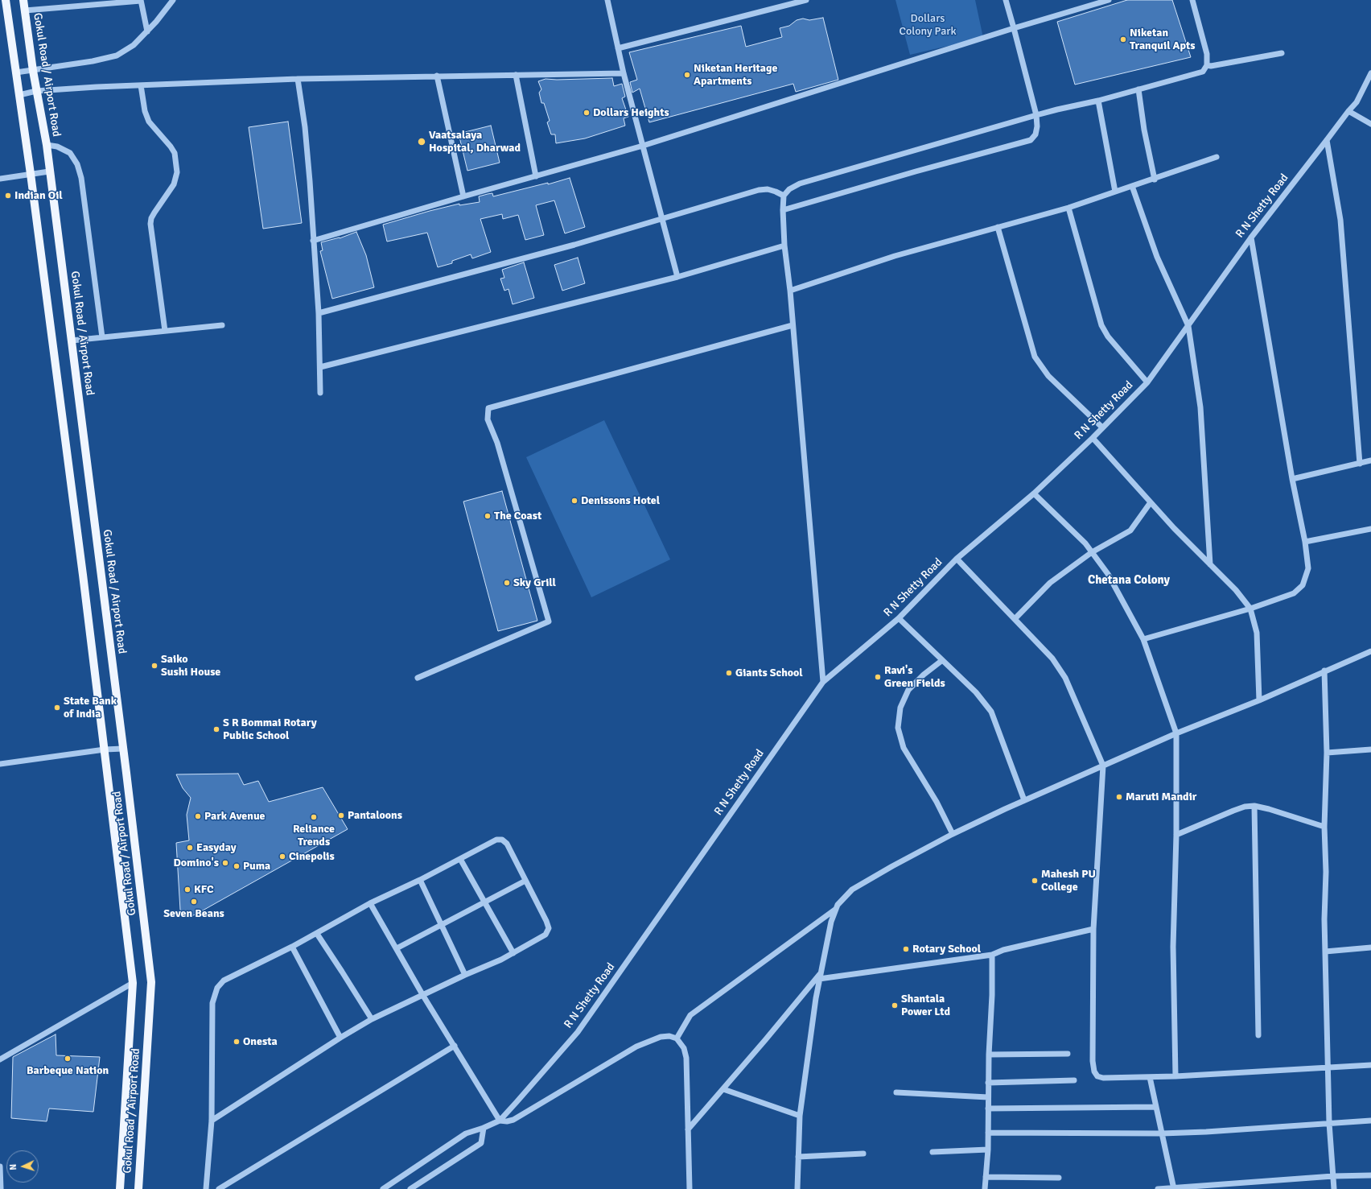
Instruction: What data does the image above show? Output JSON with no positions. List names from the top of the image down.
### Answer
{
  "streets": {
    "main road": ["Gokul Road / Airport Road"],
    "street": ["R N Shetty Road"]
  },
  "districts": ["Chetana Colony"],
  "parks": ["Dollars Colony Park"],
  "places": [
    "Niketan Tranquil Apts",
    "Niketan Heritage Apartments",
    "Dollars Heights",
    "Vaatsalaya Hospital, Dharwad",
    "Indian Oil",
    "Denissons Hotel",
    "The Coast",
    "Sky Grill",
    "Saiko Sushi House",
    "Giants School",
    "Ravi's Green Fields",
    "State Bank of India",
    "S R Bommai Rotary Public School",
    "Maruti Mandir",
    "Pantaloons",
    "Park Avenue",
    "Reliance Trends",
    "Easyday",
    "Cinepolis",
    "Domino's",
    "Puma",
    "Mahesh PU College",
    "KFC",
    "Seven Beans",
    "Rotary School",
    "Shantala Power Ltd",
    "Onesta",
    "Barbeque Nation"
  ],
  "north": "left"
}
